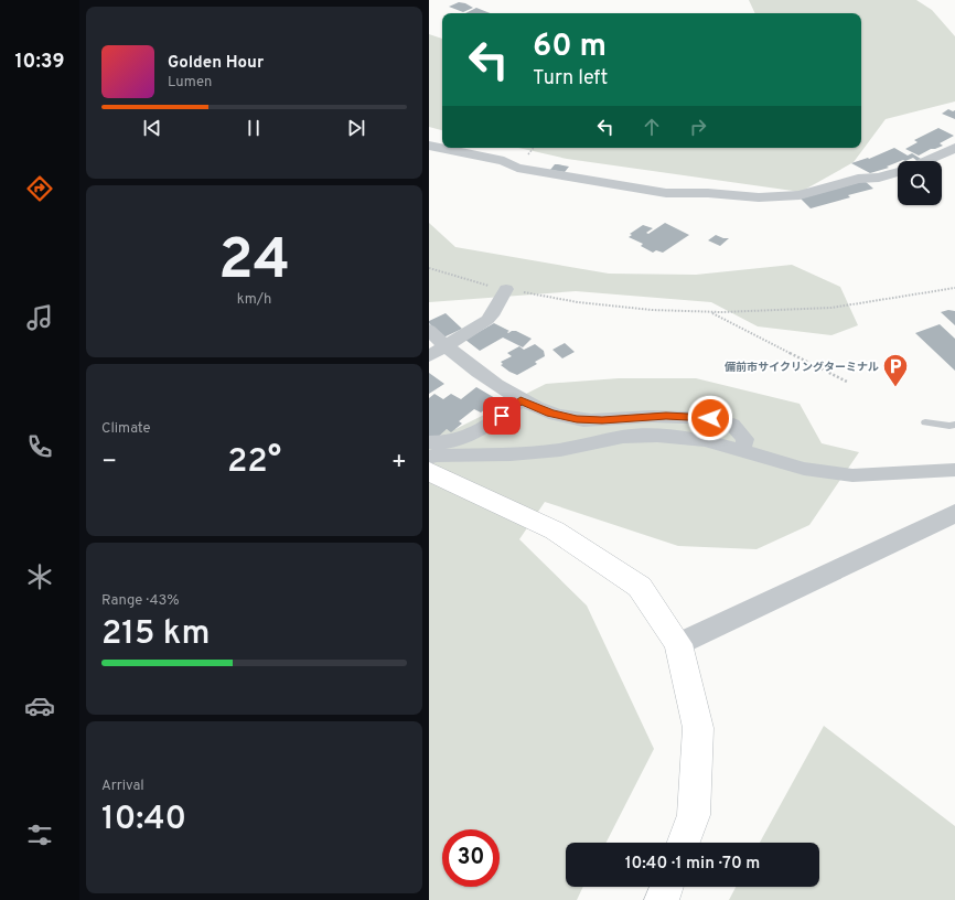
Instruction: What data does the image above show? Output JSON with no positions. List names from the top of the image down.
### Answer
{
  "places": {
    "parking": ["備前市サイクリングターミナル"]
  },
  "page": {
    "tabs": "10:39",
    "turn": ["60 m", "Turn left"],
    "song": ["Golden Hour", "Lumen"],
    "tile": [
      ["24", "km/h"],
      "Climate",
      ["Range · 43%", "215 km"],
      ["Arrival", "10:40"]
    ],
    "heat": ["−", "22°", "+"],
    "limit": "30",
    "trip": "10:40 · 1 min · 70 m"
  }
}
